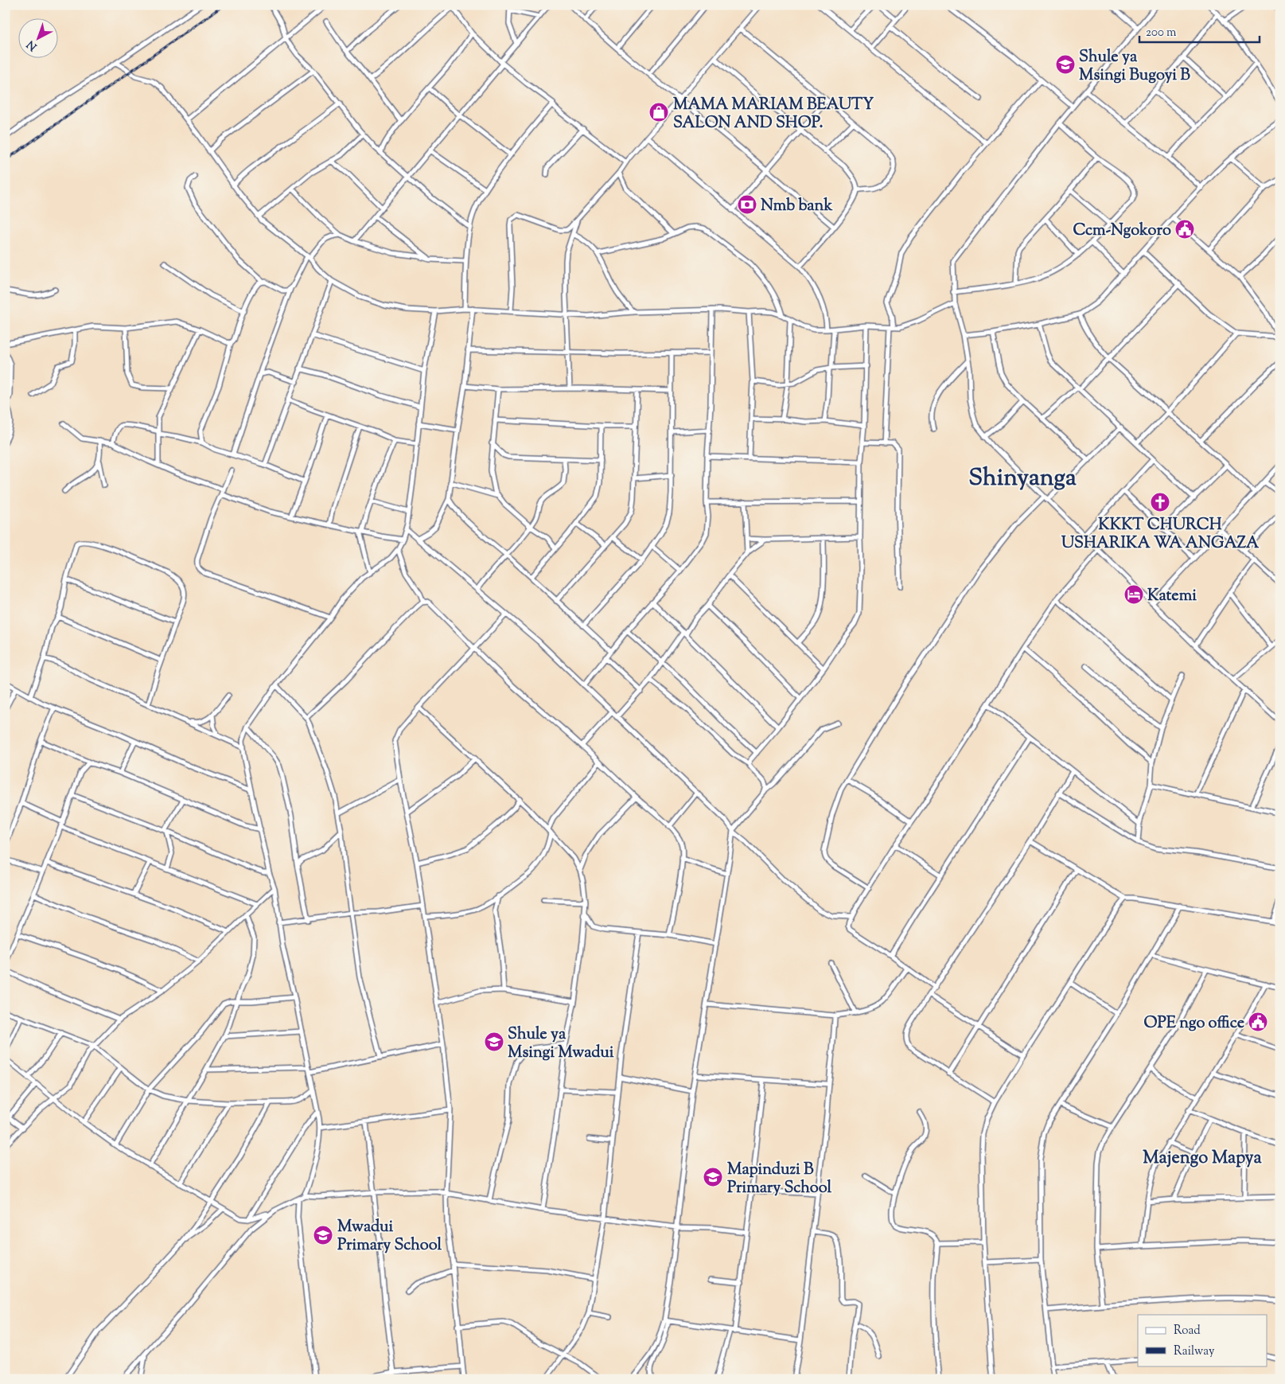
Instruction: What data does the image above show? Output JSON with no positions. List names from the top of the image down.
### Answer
{
  "districts": ["Shinyanga", "Majengo Mapya"],
  "places": {
    "school or university": [
      "Shule ya Msingi Bugoyi B",
      "Shule ya Msingi Mwadui",
      "Mapinduzi B Primary School",
      "Mwadui Primary School"
    ],
    "shop": ["MAMA MARIAM BEAUTY SALON AND SHOP."],
    "bank": ["Nmb bank"],
    "public building": ["Ccm-Ngokoro", "OPE ngo office"],
    "church": ["KKKT CHURCH USHARIKA WA ANGAZA"],
    "hotel": ["Katemi"]
  },
  "legend": ["Road", "Railway"],
  "scale_bar": "200 m",
  "north": "bottom left"
}
